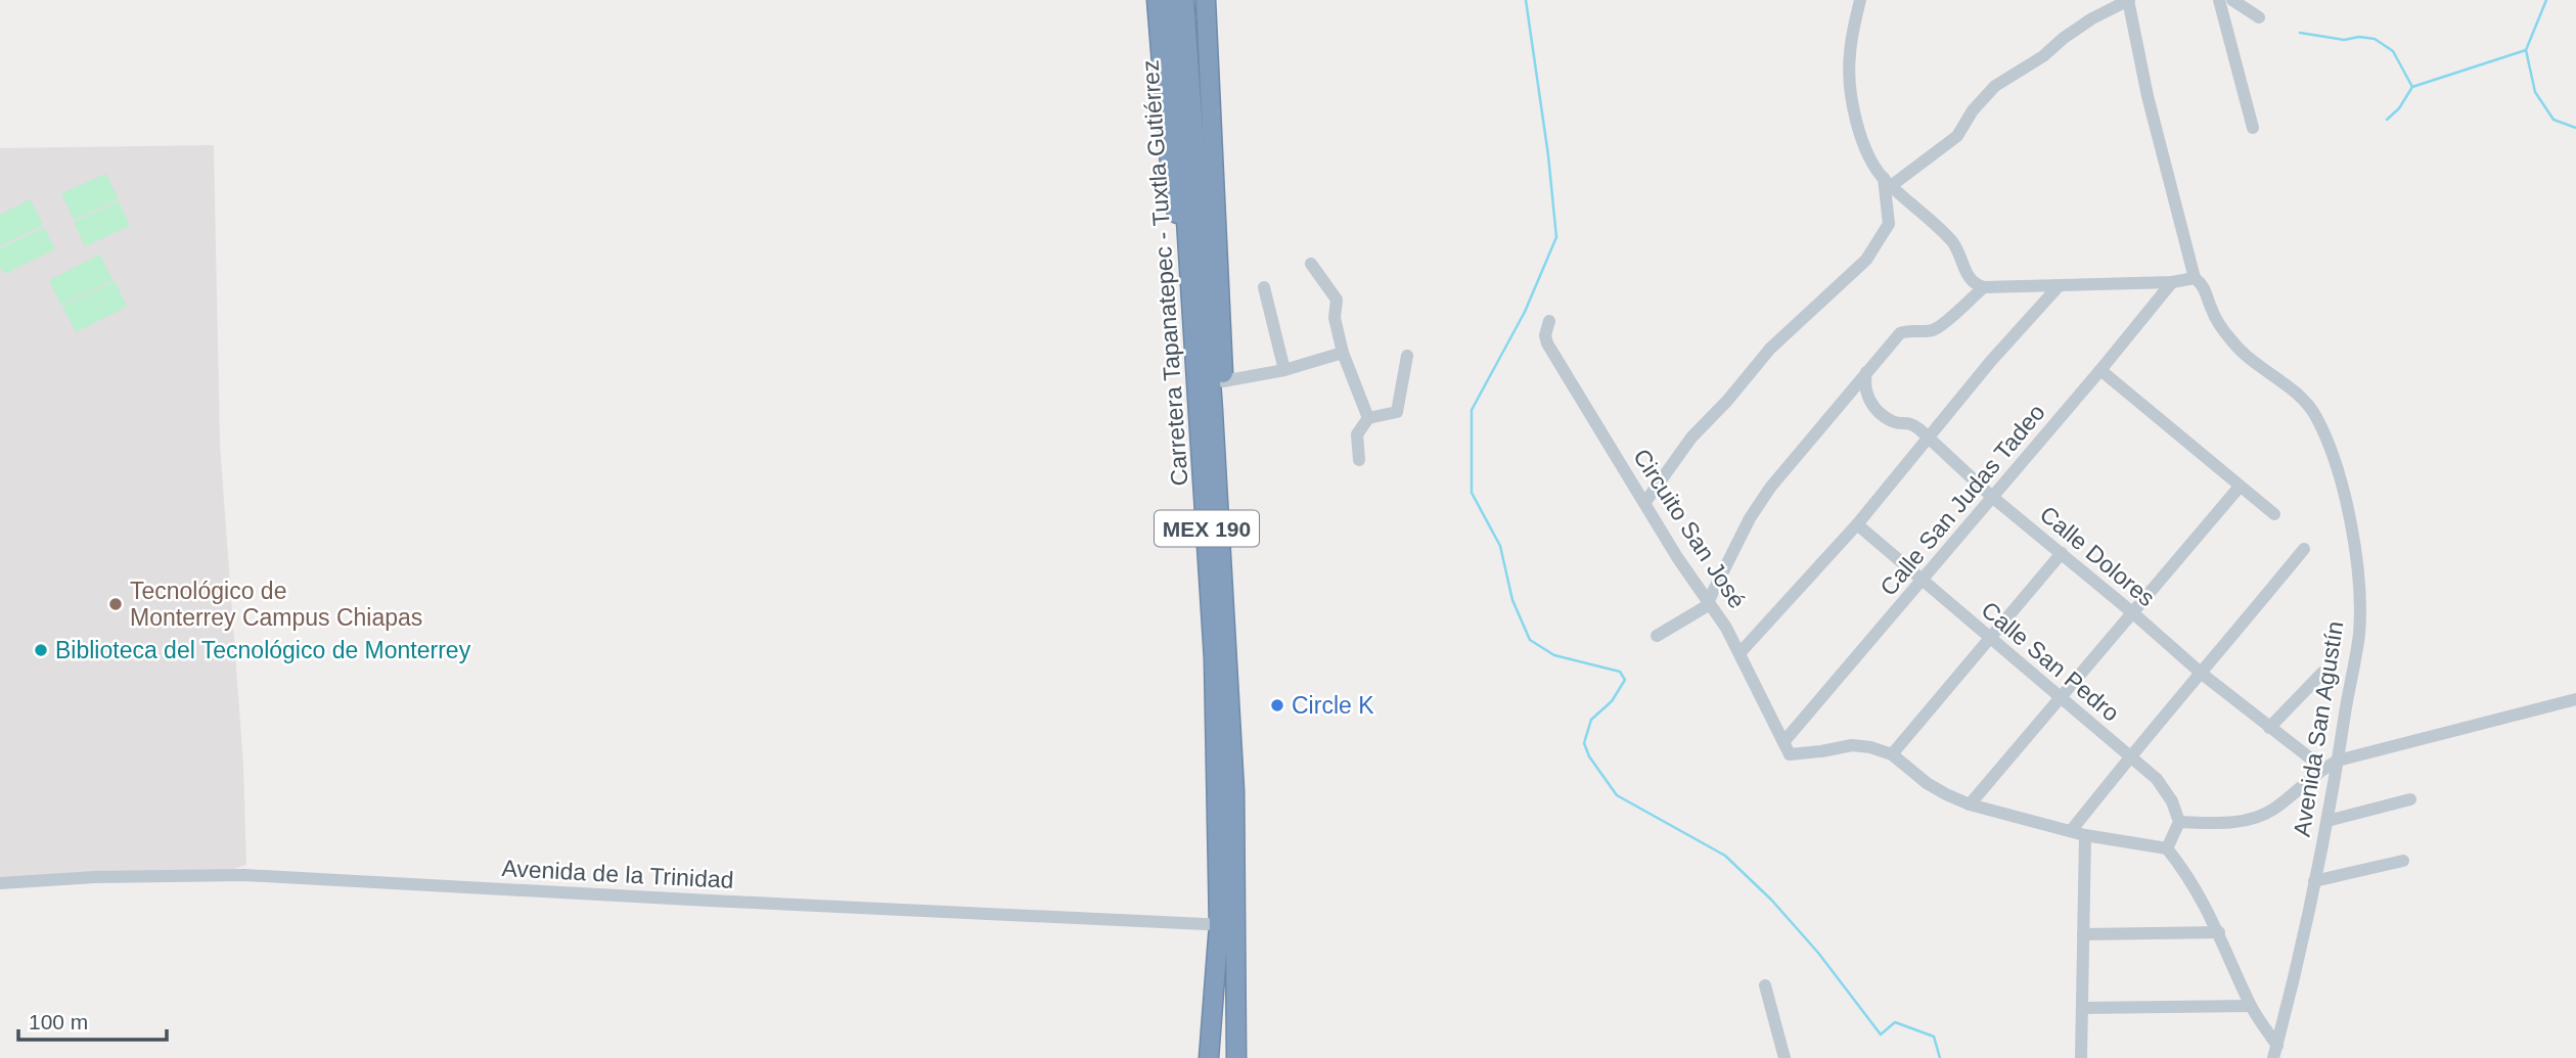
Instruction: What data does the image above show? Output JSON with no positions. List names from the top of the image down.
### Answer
{
  "streets": {
    "highway": ["Carretera Tapanatepec - Tuxtla Gutiérrez", "MEX 190"],
    "street": [
      "Calle San Judas Tadeo",
      "Circuito San José",
      "Calle Dolores",
      "Calle San Pedro",
      "Avenida San Agustín",
      "Avenida de la Trinidad"
    ]
  },
  "crossings": [
    ["Carretera Tapanatepec - Tuxtla Gutiérrez", "MEX 190"],
    ["Carretera Tapanatepec - Tuxtla Gutiérrez", "Avenida de la Trinidad"],
    ["Calle San Judas Tadeo", "Circuito San José"],
    ["Calle San Judas Tadeo", "Calle Dolores"],
    ["Calle San Judas Tadeo", "Calle San Pedro"]
  ],
  "places": ["Tecnológico de Monterrey Campus Chiapas", "Biblioteca del Tecnológico de Monterrey", "Circle K"],
  "scale_bar": "100 m"
}
